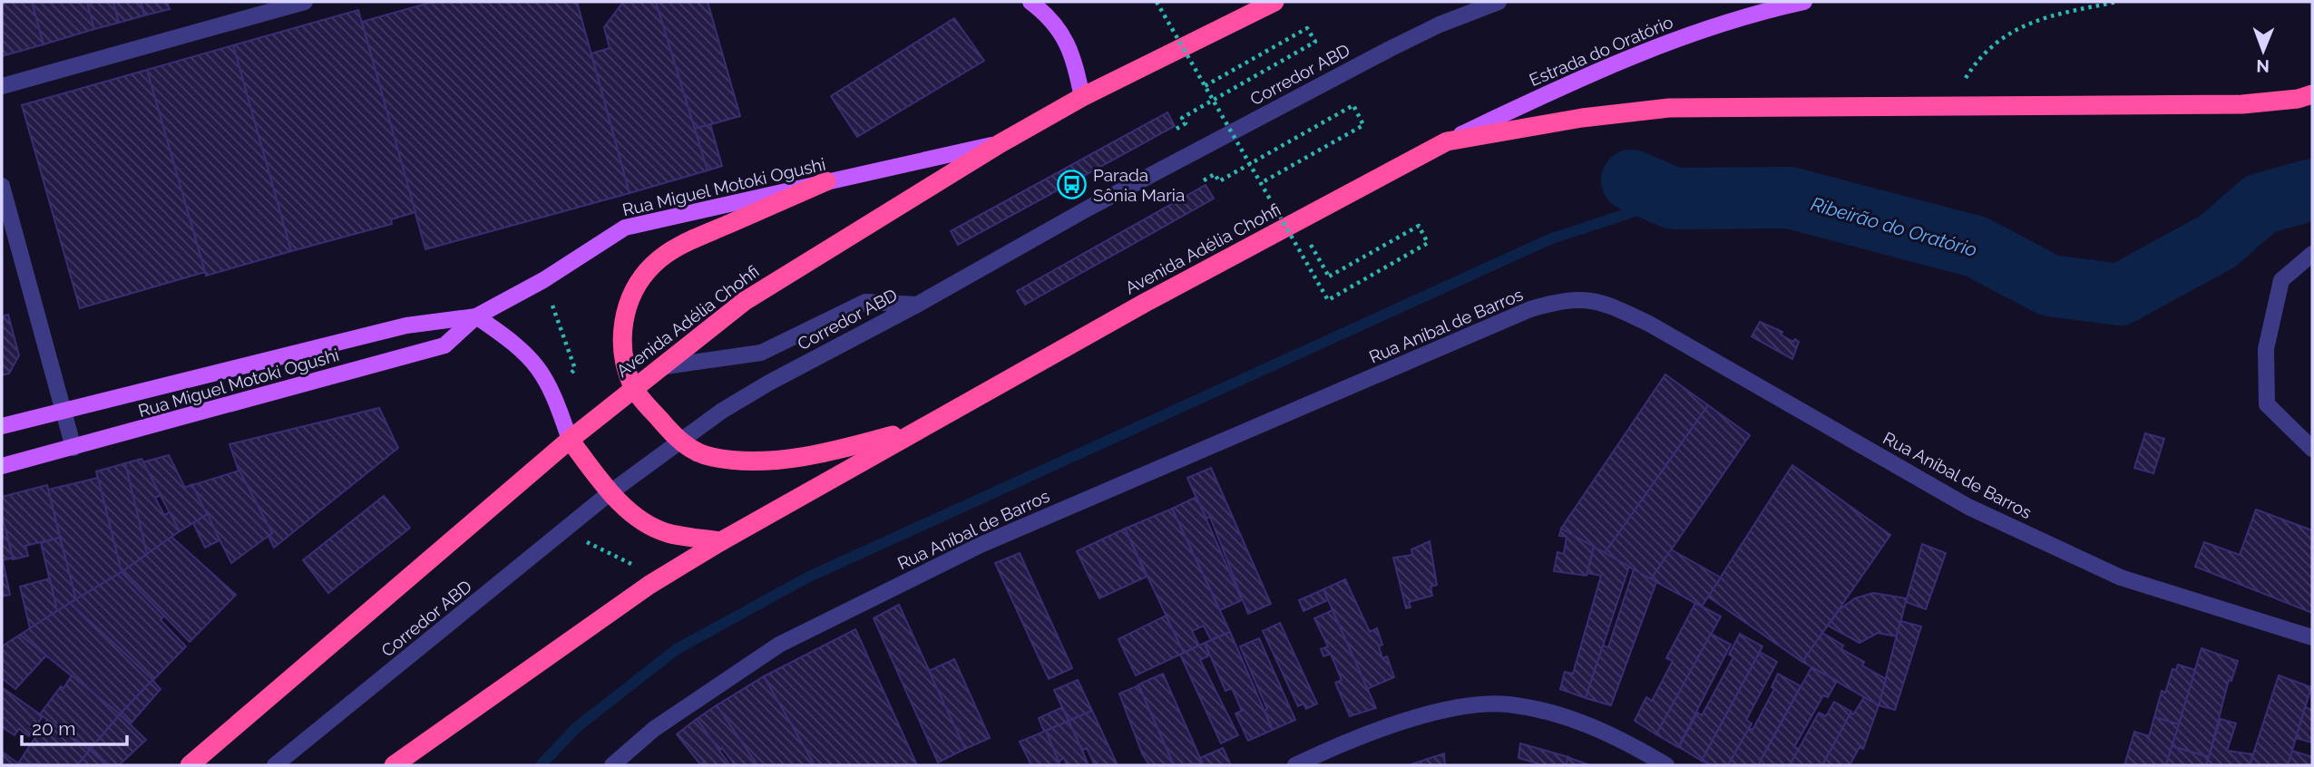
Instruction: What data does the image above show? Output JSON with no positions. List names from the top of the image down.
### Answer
{
  "streets": {
    "highway": ["Avenida Adélia Chohfi"],
    "main road": ["Estrada do Oratório", "Rua Miguel Motoki Ogushi"],
    "street": ["Corredor ABD", "Rua Aníbal de Barros"]
  },
  "crossings": [
    ["Estrada do Oratório", "Avenida Adélia Chohfi"],
    ["Rua Miguel Motoki Ogushi", "Avenida Adélia Chohfi"]
  ],
  "water": ["Ribeirão do Oratório"],
  "places": {
    "bus stop": ["Parada Sônia Maria"]
  },
  "scale_bar": "20 m",
  "north": "bottom"
}
